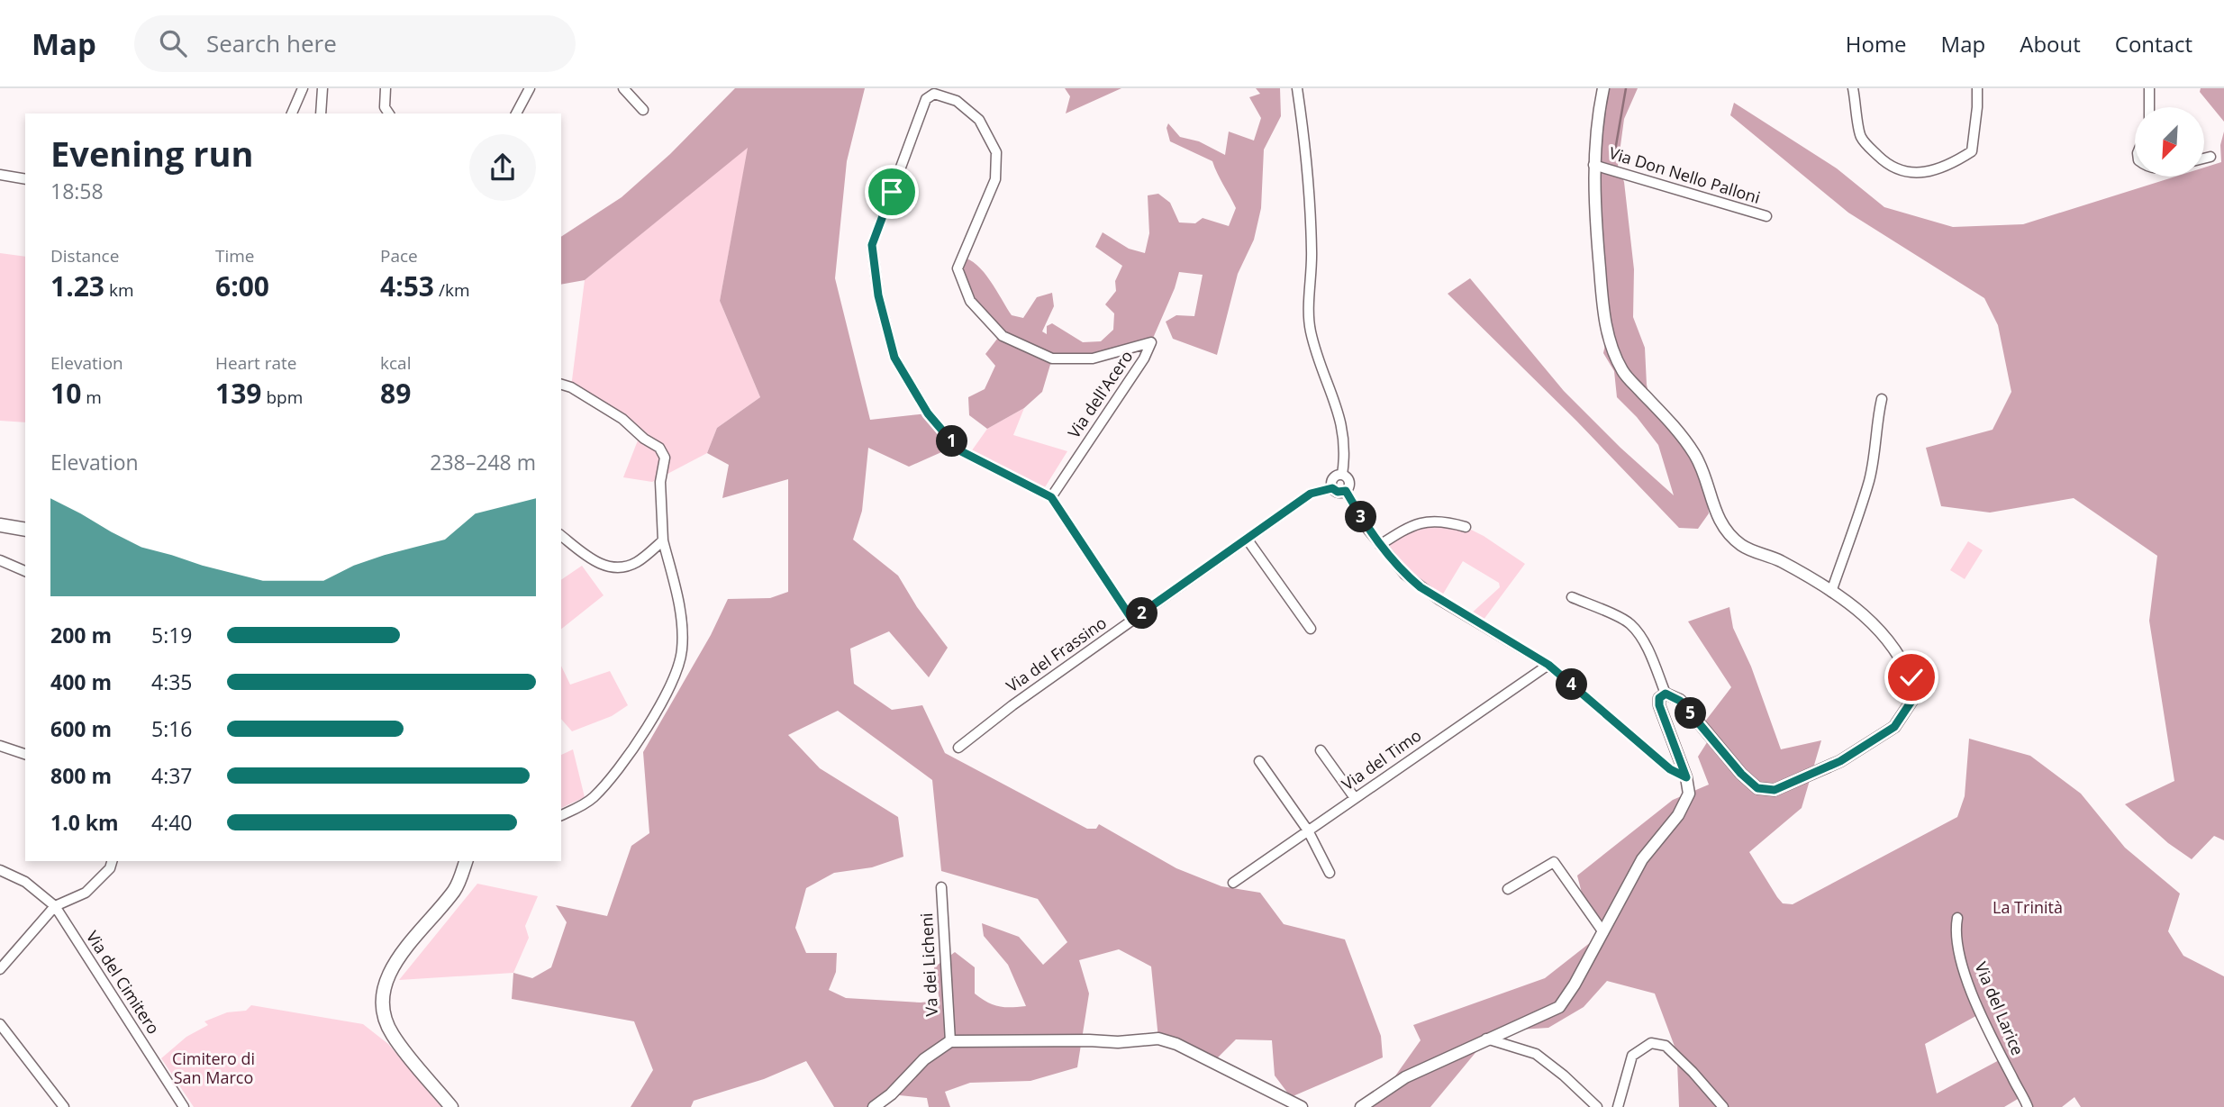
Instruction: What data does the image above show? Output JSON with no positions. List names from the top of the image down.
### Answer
{
  "streets": {
    "street": [
      "Via Don Nello Palloni",
      "Via dell'Acero",
      "Via del Frassino",
      "Via del Timo",
      "Va dei Licheni",
      "Via del Cimitero",
      "Via del Larice"
    ]
  },
  "crossings": [
    ["Via dell'Acero", "Via del Frassino"]
  ],
  "parks": ["La Trinità", "Cimitero di San Marco"],
  "north": "bottom left",
  "page": {
    "header": "Map",
    "search": "Search here",
    "nav": [
      "Home",
      "Map",
      "About",
      "Contact"
    ],
    "heading": ["Evening run", "18:58"],
    "stats": [
      ["Distance", "1.23 km"],
      ["Time", "6:00"],
      ["Pace", "4:53 /km"],
      ["Elevation", "10 m"],
      ["Heart rate", "139 bpm"],
      ["kcal", "89"]
    ],
    "pins": [
      "1",
      "3",
      "2",
      "4",
      "5"
    ],
    "chart": ["Elevation", "238–248 m"],
    "list": [
      {
        "name": "200 m",
        "note": "5:19"
      },
      {
        "name": "400 m",
        "note": "4:35"
      },
      {
        "name": "600 m",
        "note": "5:16"
      },
      {
        "name": "800 m",
        "note": "4:37"
      },
      {
        "name": "1.0 km",
        "note": "4:40"
      }
    ]
  }
}
